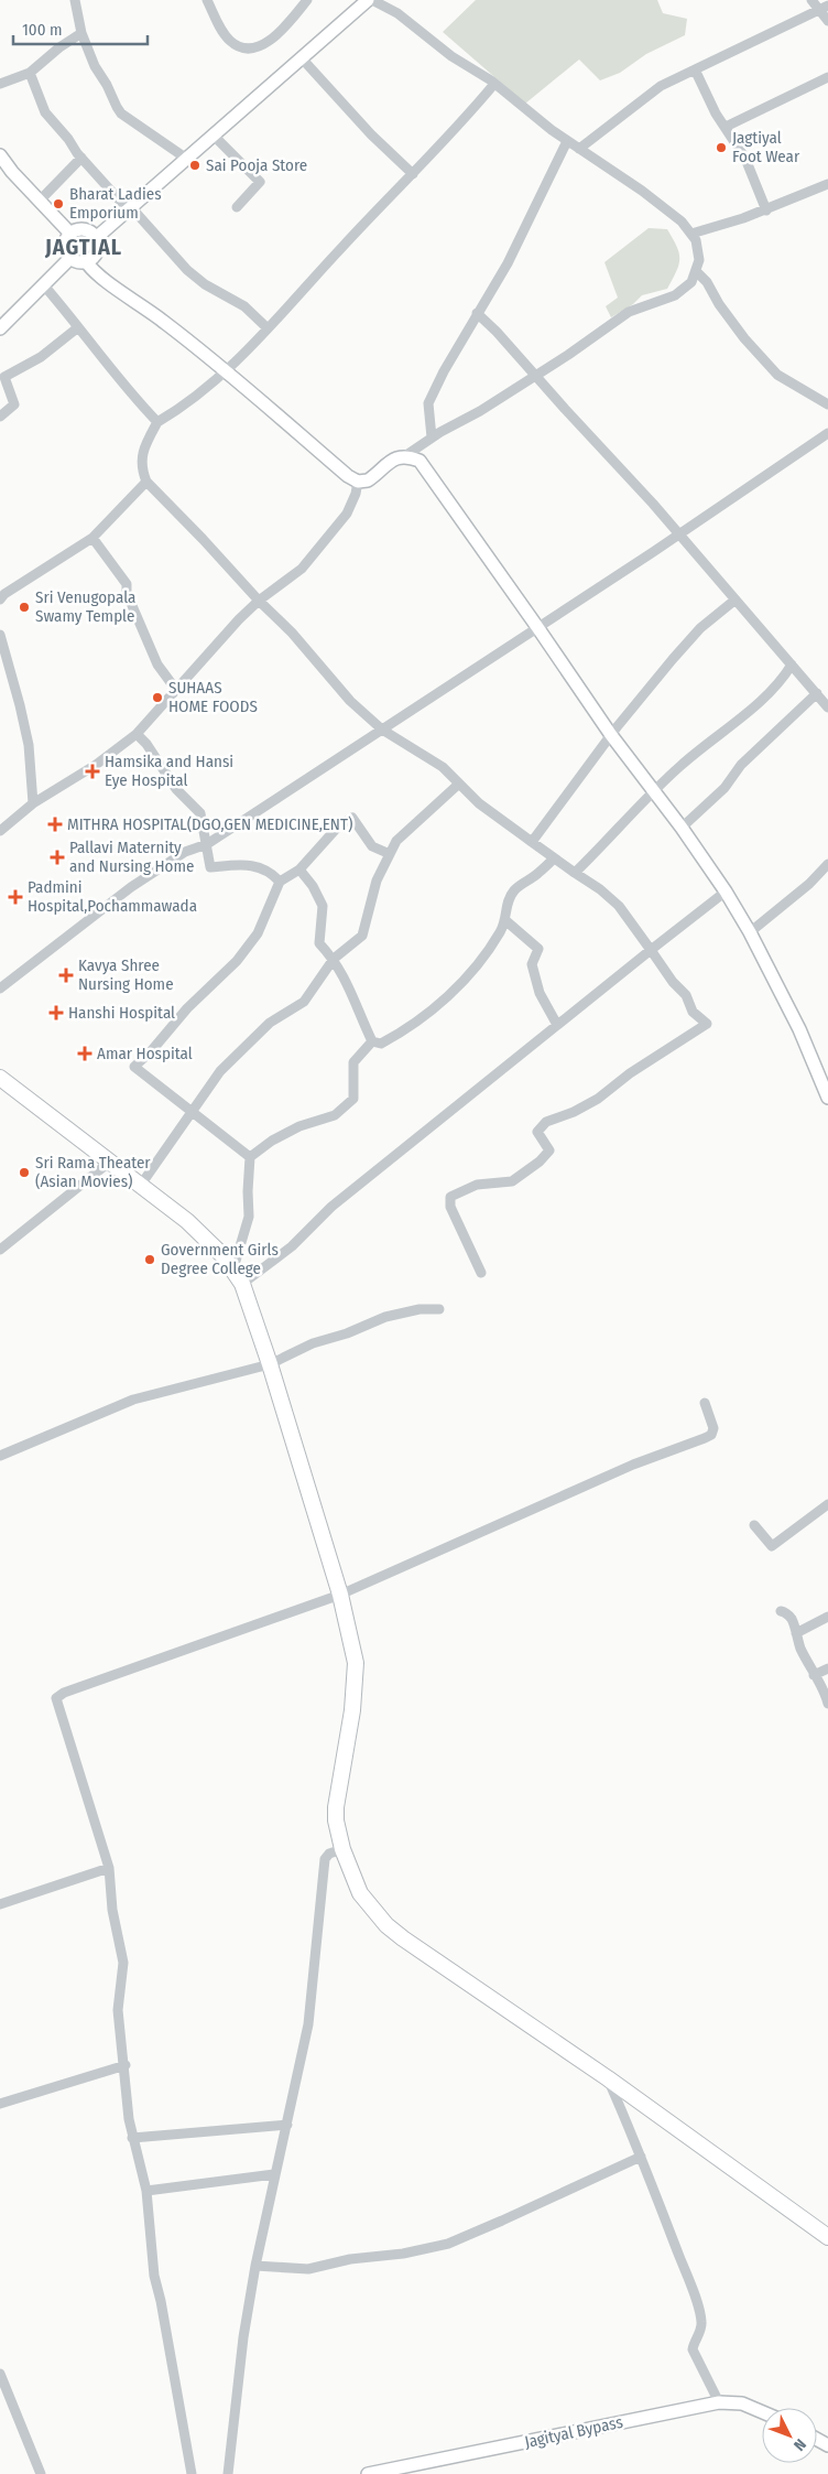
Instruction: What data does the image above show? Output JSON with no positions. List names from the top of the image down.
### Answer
{
  "streets": {
    "main road": ["Jagityal Bypass"]
  },
  "districts": ["JAGTIAL"],
  "places": {
    "other": [
      "Jagtiyal Foot Wear",
      "Sai Pooja Store",
      "Bharat Ladies Emporium",
      "Sri Venugopala Swamy Temple",
      "SUHAAS HOME FOODS",
      "Sri Rama Theater (Asian Movies)",
      "Government Girls Degree College"
    ],
    "health": [
      "Hamsika and Hansi Eye Hospital",
      "MITHRA HOSPITAL(DGO,GEN MEDICINE,ENT)",
      "Pallavi Maternity and Nursing Home",
      "Padmini Hospital,Pochammawada",
      "Kavya Shree Nursing Home",
      "Hanshi Hospital",
      "Amar Hospital"
    ]
  },
  "scale_bar": "100 m",
  "north": "bottom right"
}
